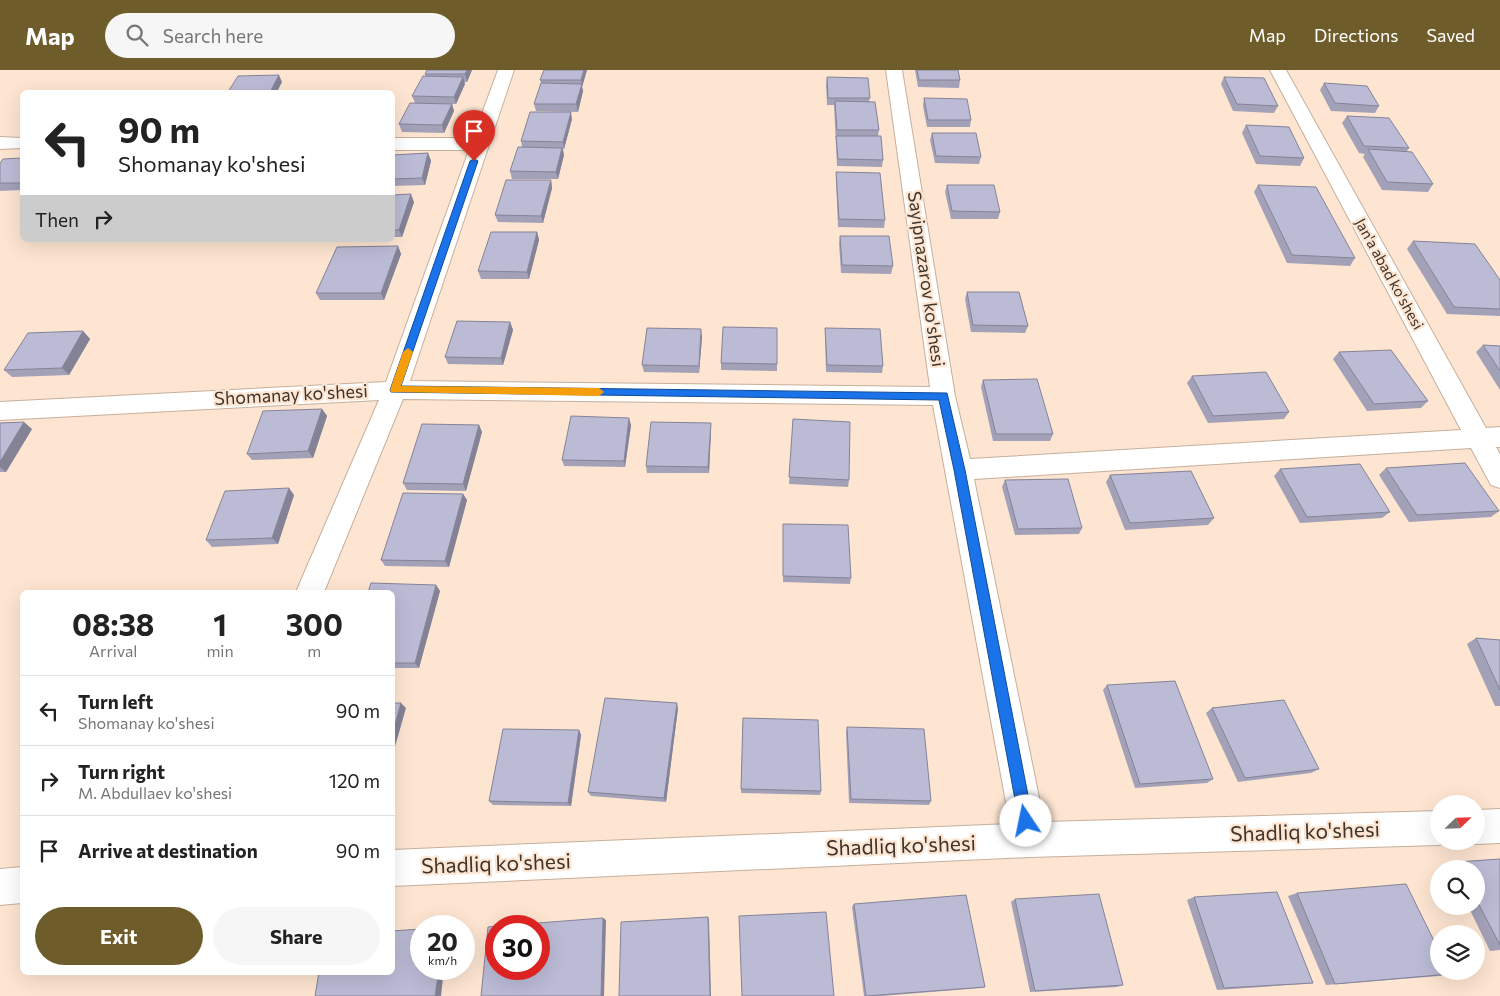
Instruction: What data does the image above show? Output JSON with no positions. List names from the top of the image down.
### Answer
{
  "streets": {
    "street": [
      "Jan'a abad ko'shesi",
      "Sayipnazarov ko'shesi",
      "Shomanay ko'shesi",
      "Shadliq ko'shesi"
    ]
  },
  "crossings": [
    ["Sayipnazarov ko'shesi", "Shomanay ko'shesi"],
    ["Sayipnazarov ko'shesi", "Shadliq ko'shesi"]
  ],
  "north": "top right",
  "page": {
    "header": "Map",
    "search": "Search here",
    "nav": ["Map", "Directions", "Saved"],
    "turn": ["90 m", "Shomanay ko'shesi"],
    "then": "Then",
    "eta": [
      "08:38",
      "Arrival",
      "1",
      "min",
      "300",
      "m"
    ],
    "list": [
      {
        "name": "Turn left",
        "note": "Shomanay ko'shesi",
        "value": "90 m"
      },
      {
        "name": "Turn right",
        "note": "M. Abdullaev ko'shesi",
        "value": "120 m"
      },
      {
        "name": "Arrive at destination",
        "value": "90 m"
      }
    ],
    "buttons": ["Exit", "Share"],
    "speed": "20 km/h",
    "limit": "30"
  }
}
